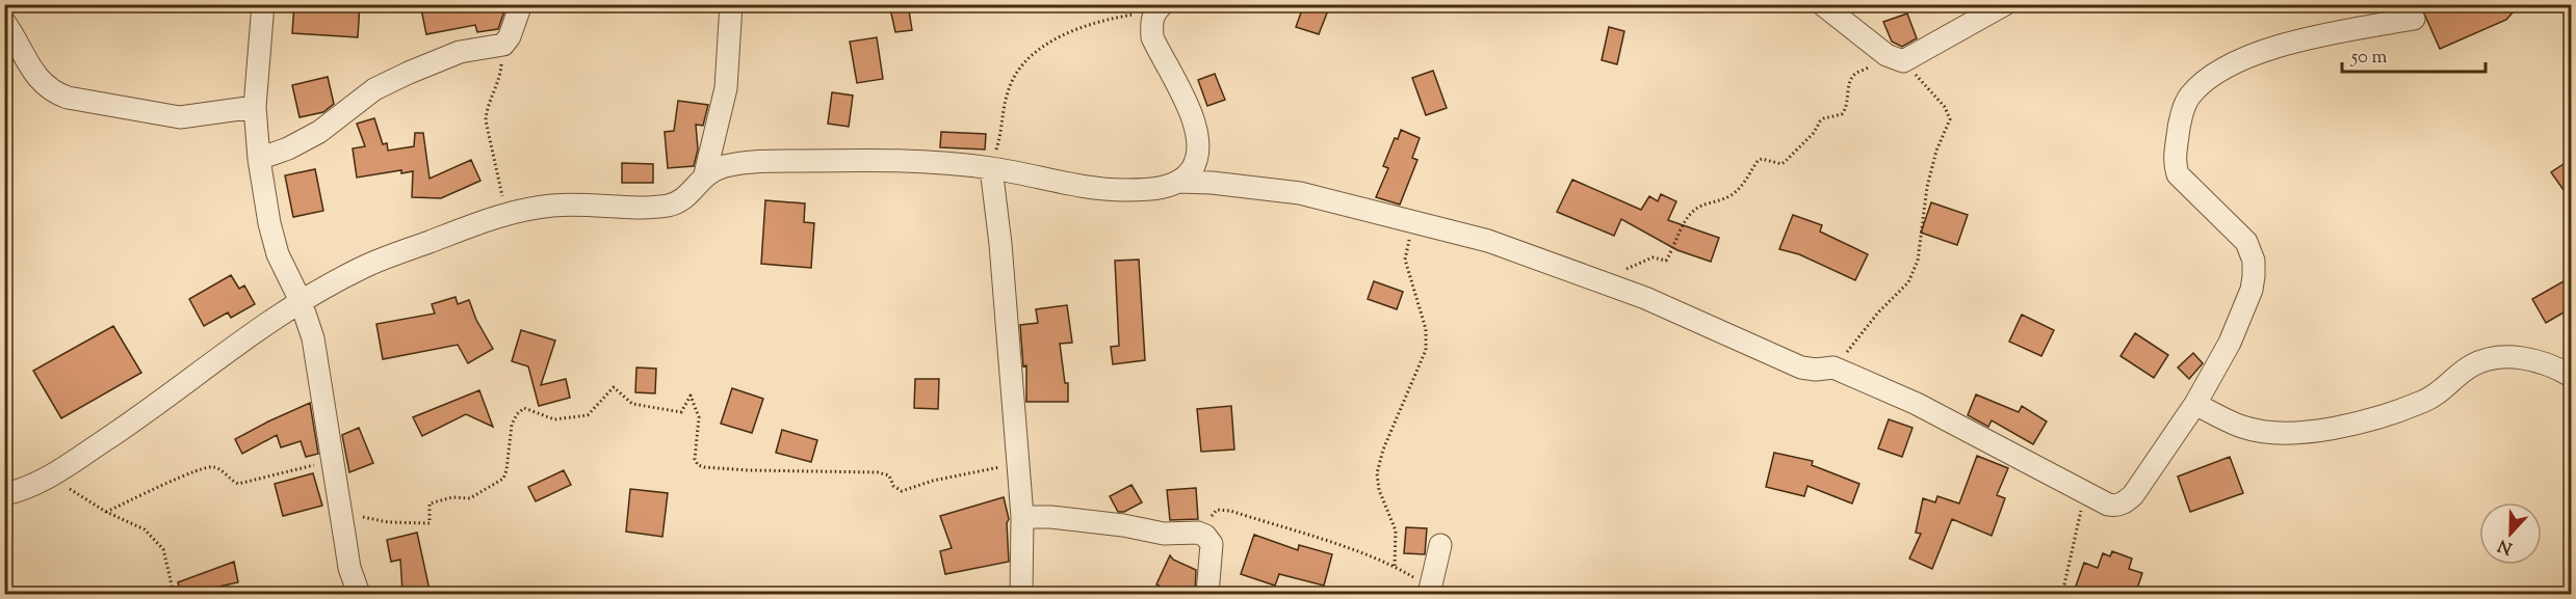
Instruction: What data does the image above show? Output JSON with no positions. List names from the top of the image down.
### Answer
{
  "scale_bar": "50 m",
  "north": "bottom"
}
